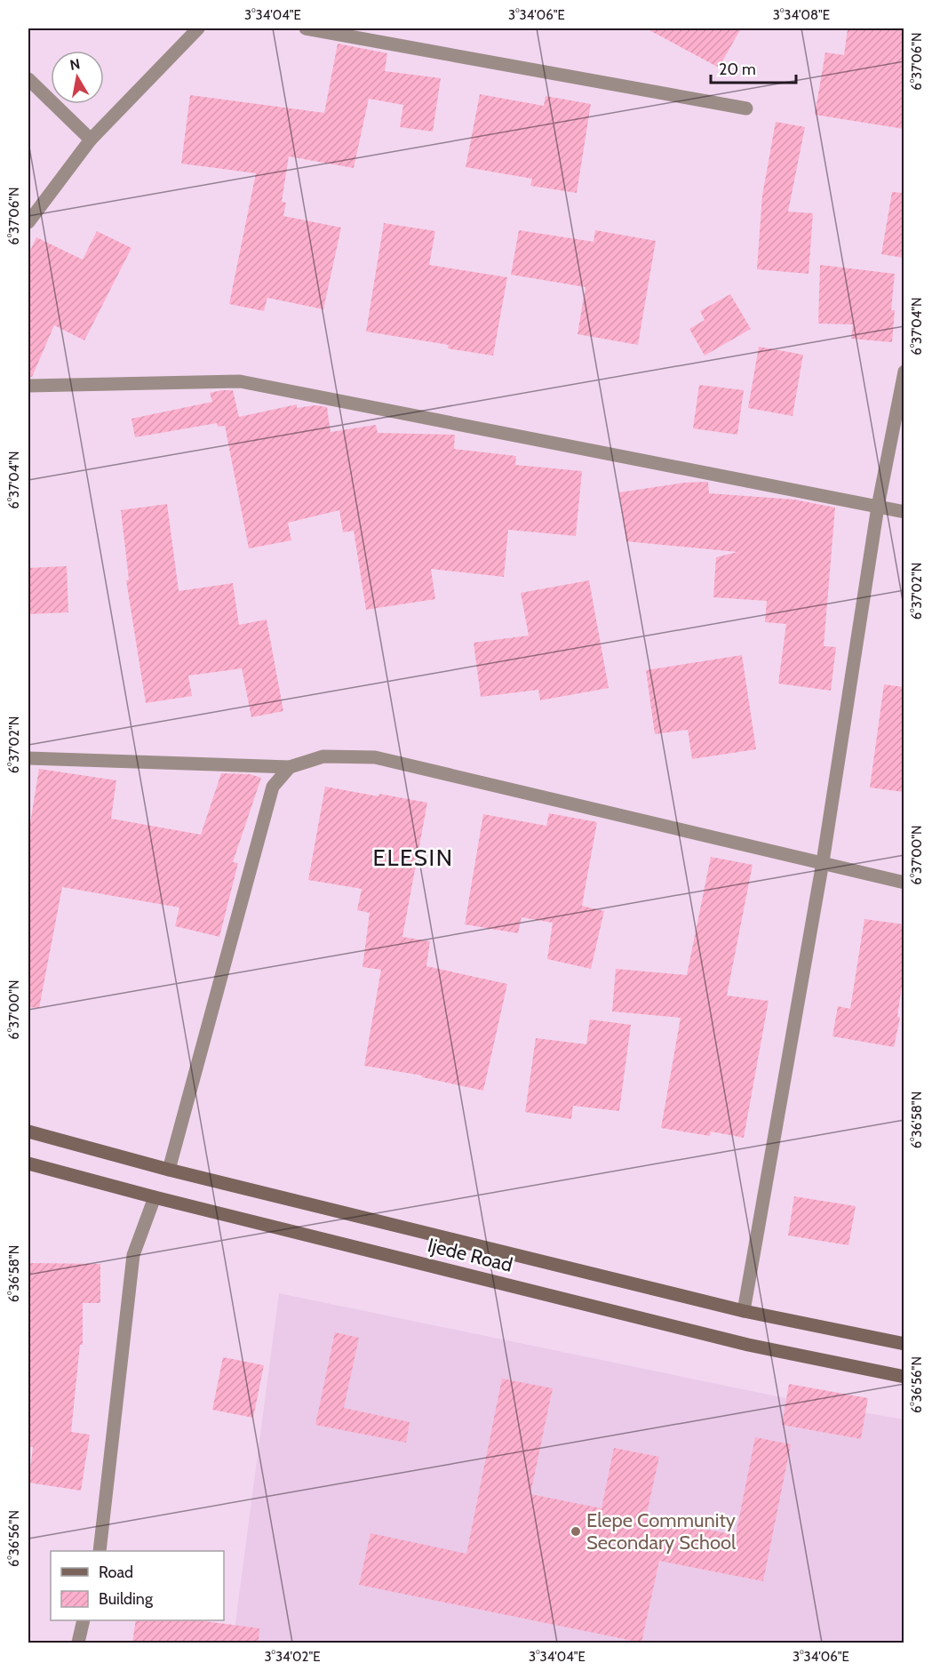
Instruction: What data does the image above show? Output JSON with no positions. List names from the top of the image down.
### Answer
{
  "streets": {
    "main road": ["Ijede Road"]
  },
  "districts": ["ELESIN"],
  "places": ["Elepe Community Secondary School"],
  "legend": ["Road", "Building"],
  "scale_bar": "20 m",
  "north": "top",
  "coordinates": [
    "3°34'04\"E",
    "3°34'06\"E",
    "3°34'08\"E",
    "6°37'06\"N",
    "6°37'04\"N",
    "6°37'02\"N",
    "6°37'00\"N",
    "6°36'58\"N",
    "6°36'56\"N",
    "3°34'02\"E"
  ]
}
